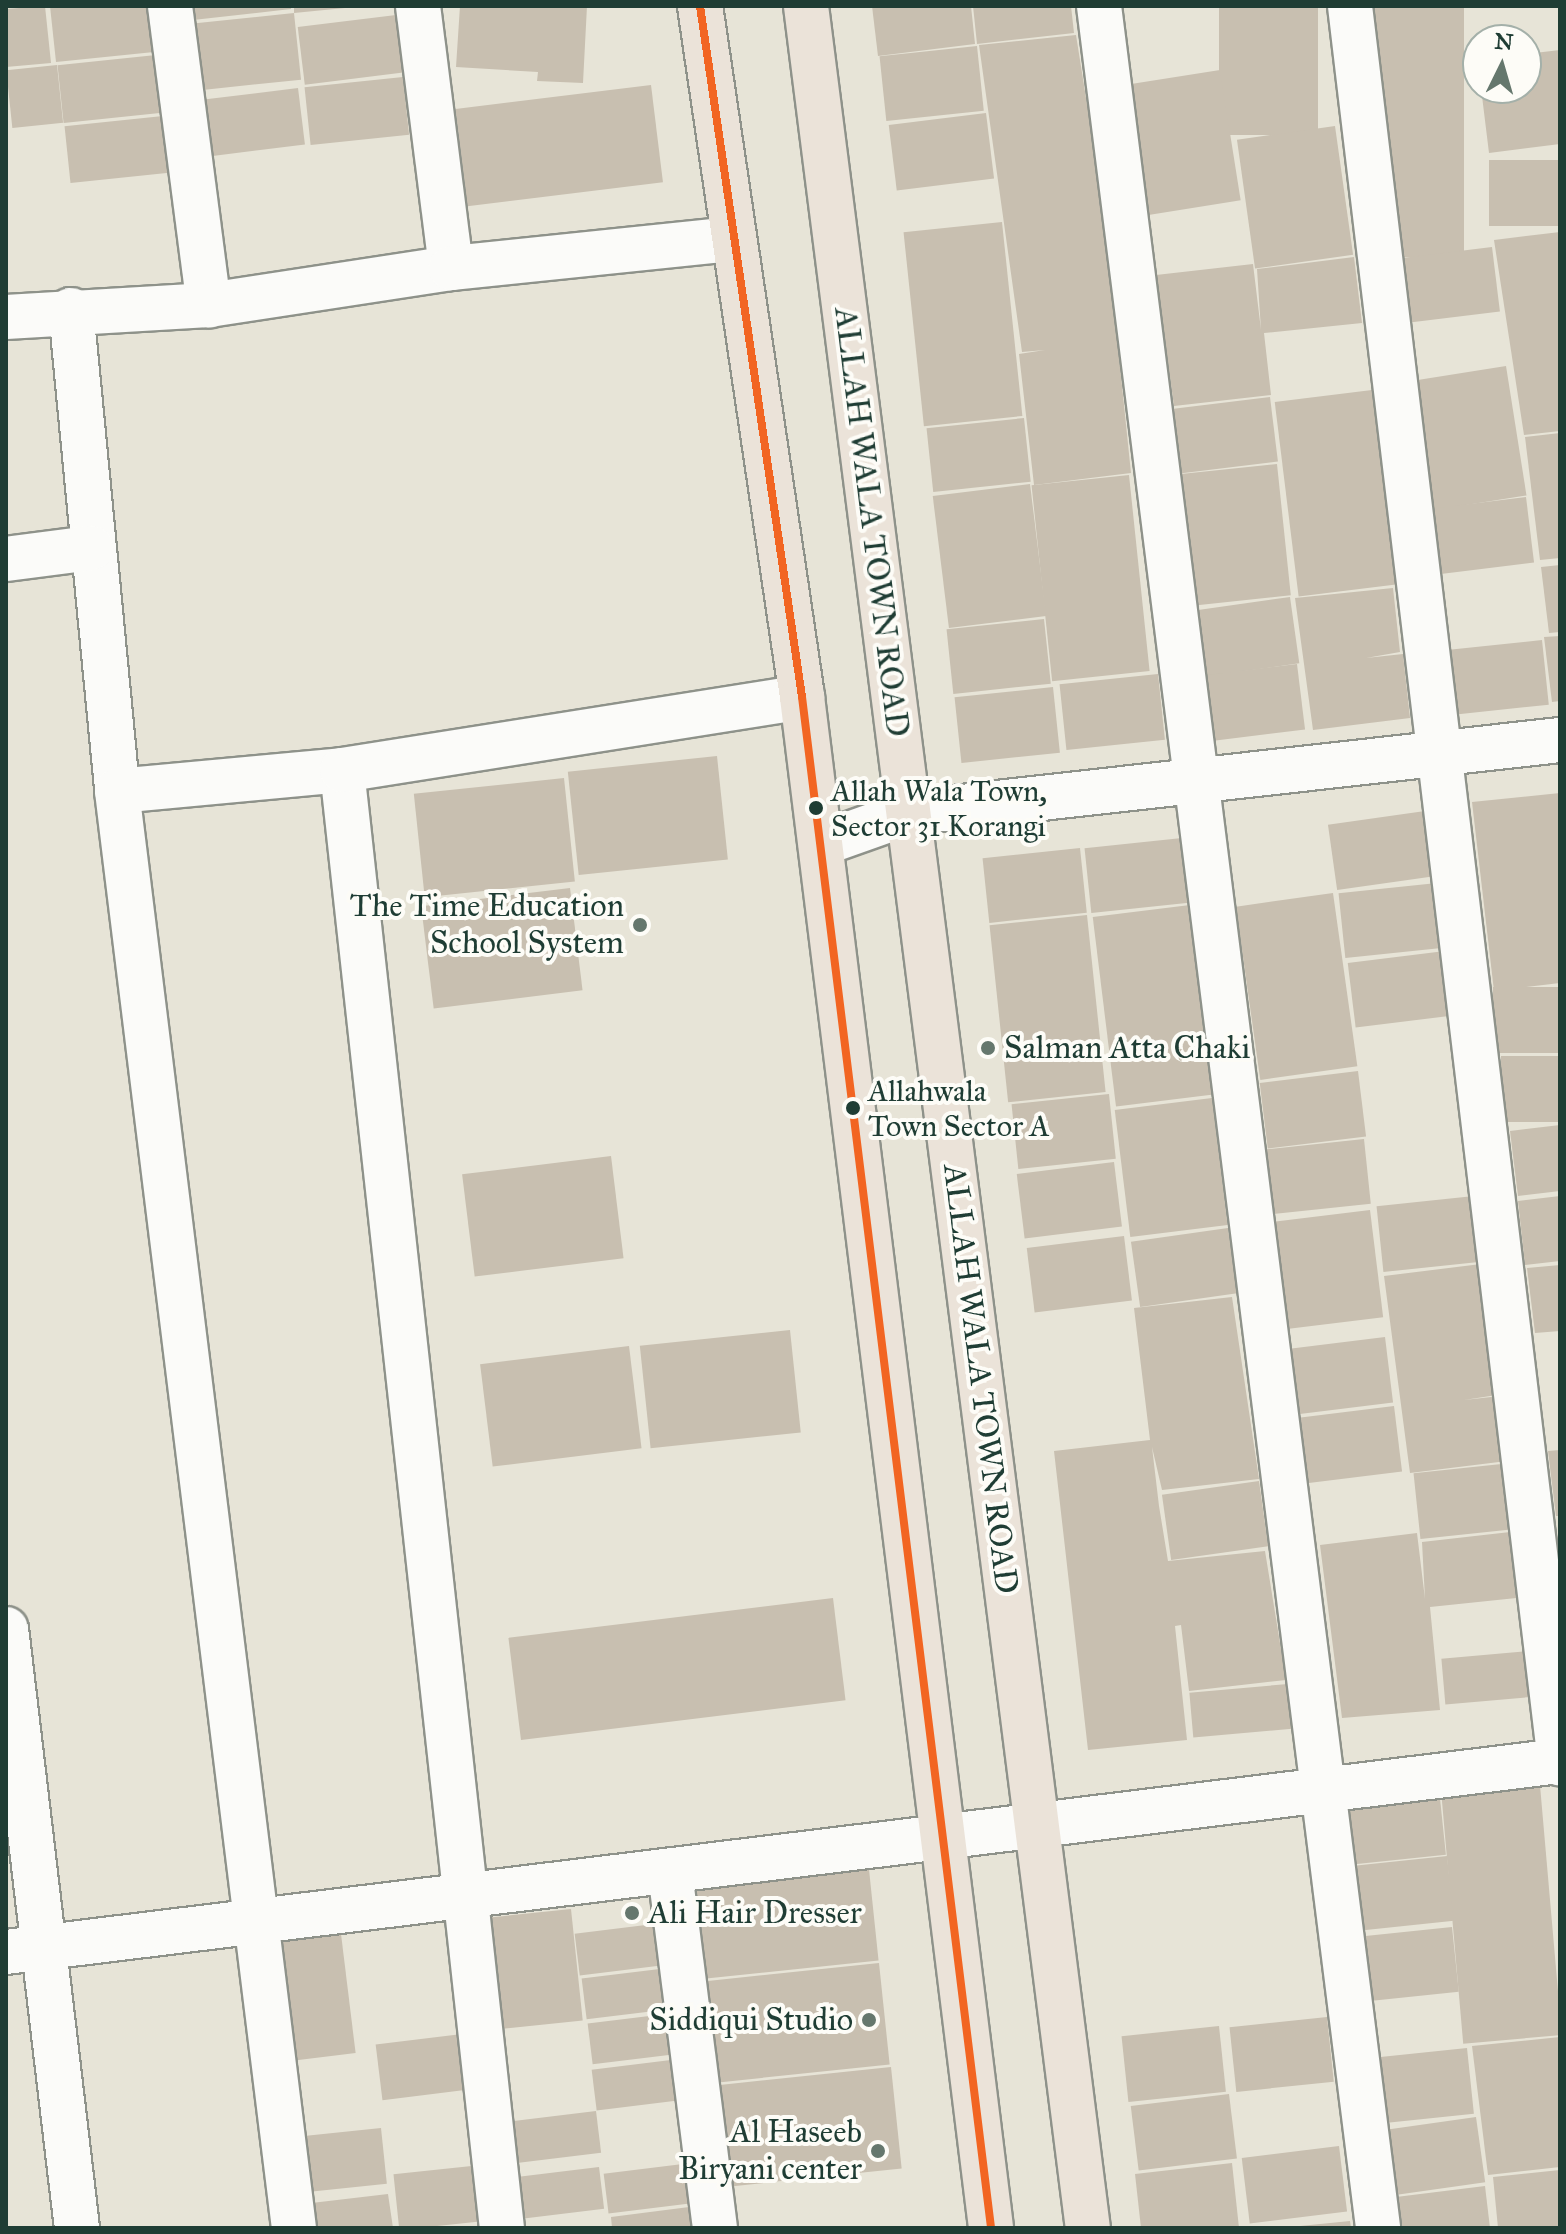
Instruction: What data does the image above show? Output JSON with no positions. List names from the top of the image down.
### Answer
{
  "streets": {
    "main road": ["ALLAH WALA TOWN ROAD"]
  },
  "places": [
    "Allah Wala Town, Sector 31 Korangi",
    "The Time Education School System",
    "Salman Atta Chaki",
    "Allahwala Town Sector A",
    "Ali Hair Dresser",
    "Siddiqui Studio",
    "Al Haseeb Biryani center"
  ],
  "north": "top"
}
